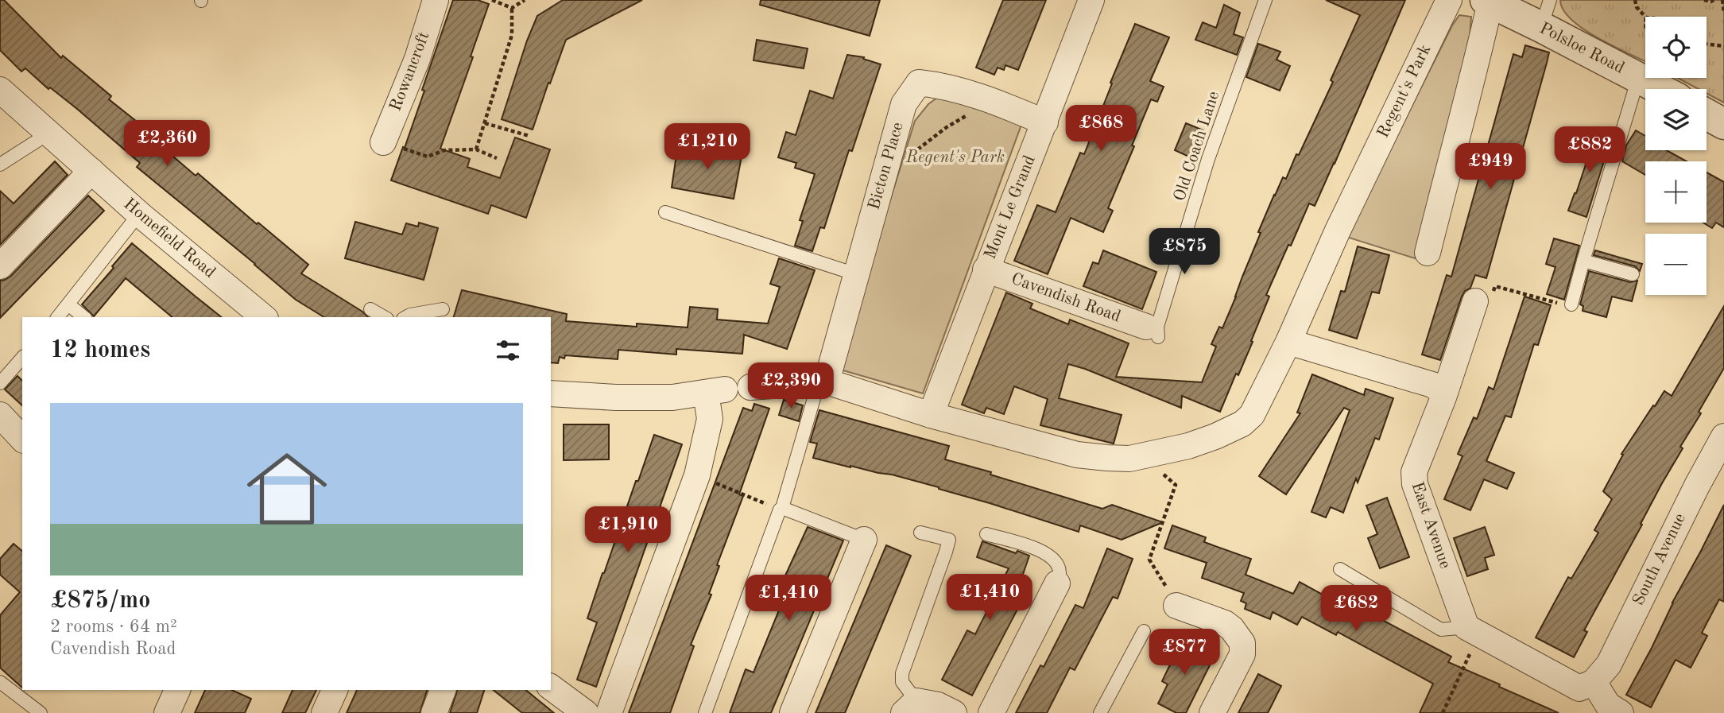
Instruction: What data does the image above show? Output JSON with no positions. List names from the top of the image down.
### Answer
{
  "streets": {
    "street": [
      "Polsloe Road",
      "Rowancroft",
      "Regent's Park",
      "Bicton Place",
      "Mont Le Grand",
      "Homefield Road",
      "Cavendish Road",
      "East Avenue",
      "South Avenue"
    ],
    "lane": ["Old Coach Lane"]
  },
  "crossings": [
    ["Regent's Park", "Bicton Place"],
    ["Regent's Park", "Mont Le Grand"],
    ["Old Coach Lane", "Cavendish Road"],
    ["Bicton Place", "Mont Le Grand"],
    ["Mont Le Grand", "Cavendish Road"]
  ],
  "parks": ["Regent's Park"],
  "page": {
    "map_buttons": ["+", "−"],
    "price": [
      "£868",
      "£2,360",
      "£1,210",
      "£882",
      "£949",
      "£875",
      "£2,390",
      "£1,910",
      "£1,410",
      "£1,410",
      "£682",
      "£877"
    ],
    "heading": "12 homes",
    "list": [
      {
        "name": "£875/mo",
        "note": "2 rooms · 64 m² · Cavendish Road"
      }
    ]
  }
}
